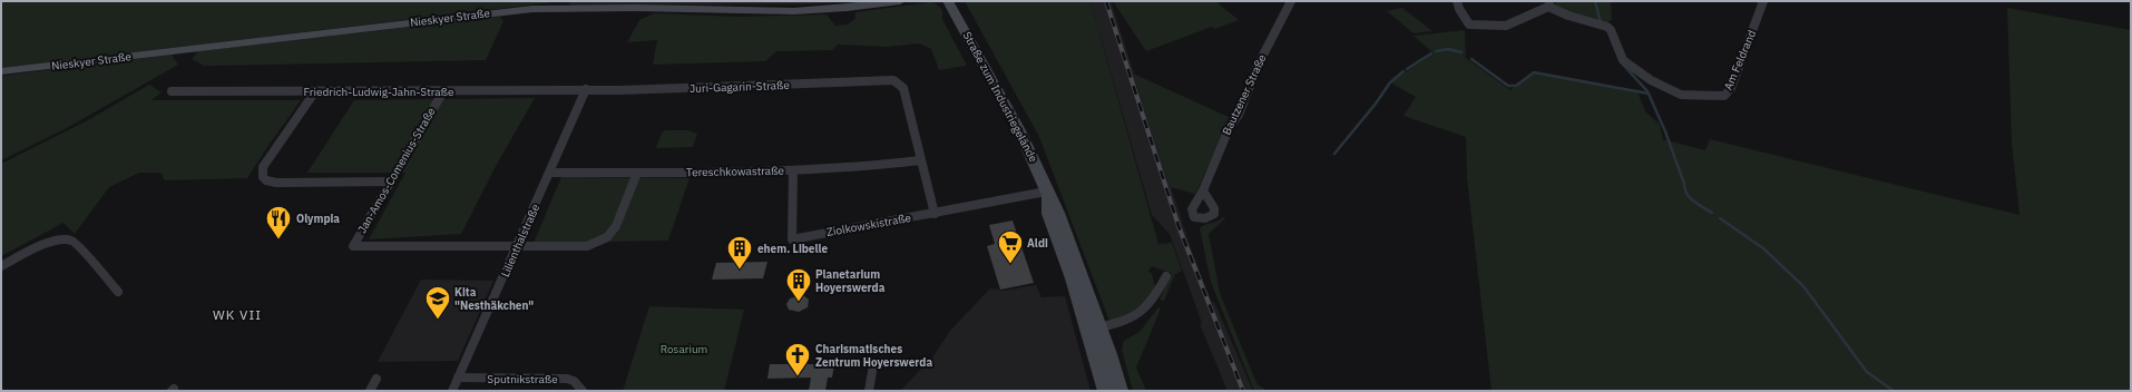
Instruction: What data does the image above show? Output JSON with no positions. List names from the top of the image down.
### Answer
{
  "streets": {
    "main road": ["Nieskyer Straße", "Straße zum Industriegelände"],
    "street": [
      "Am Feldrand",
      "Juri-Gagarin-Straße",
      "Friedrich-Ludwig-Jahn-Straße",
      "Bautzener Straße",
      "Jan-Amos-Comenius-Straße",
      "Tereschkowastraße",
      "Ziolkowskistraße",
      "Lilienthalstraße",
      "Sputnikstraße"
    ]
  },
  "crossings": [
    ["Juri-Gagarin-Straße", "Friedrich-Ludwig-Jahn-Straße"],
    ["Juri-Gagarin-Straße", "Tereschkowastraße"],
    ["Juri-Gagarin-Straße", "Lilienthalstraße"],
    ["Friedrich-Ludwig-Jahn-Straße", "Jan-Amos-Comenius-Straße"],
    ["Friedrich-Ludwig-Jahn-Straße", "Lilienthalstraße"],
    ["Straße zum Industriegelände", "Ziolkowskistraße"],
    ["Jan-Amos-Comenius-Straße", "Lilienthalstraße"],
    ["Tereschkowastraße", "Ziolkowskistraße"],
    ["Tereschkowastraße", "Lilienthalstraße"],
    ["Lilienthalstraße", "Sputnikstraße"]
  ],
  "districts": ["WK VII"],
  "parks": ["Rosarium"],
  "places": {
    "restaurant": ["Olympia"],
    "supermarket": ["Aldi"],
    "building": ["ehem. Libelle", "Planetarium Hoyerswerda"],
    "school or university": ["Kita \"Nesthäkchen\""],
    "church": ["Charismatisches Zentrum Hoyerswerda"]
  }
}
